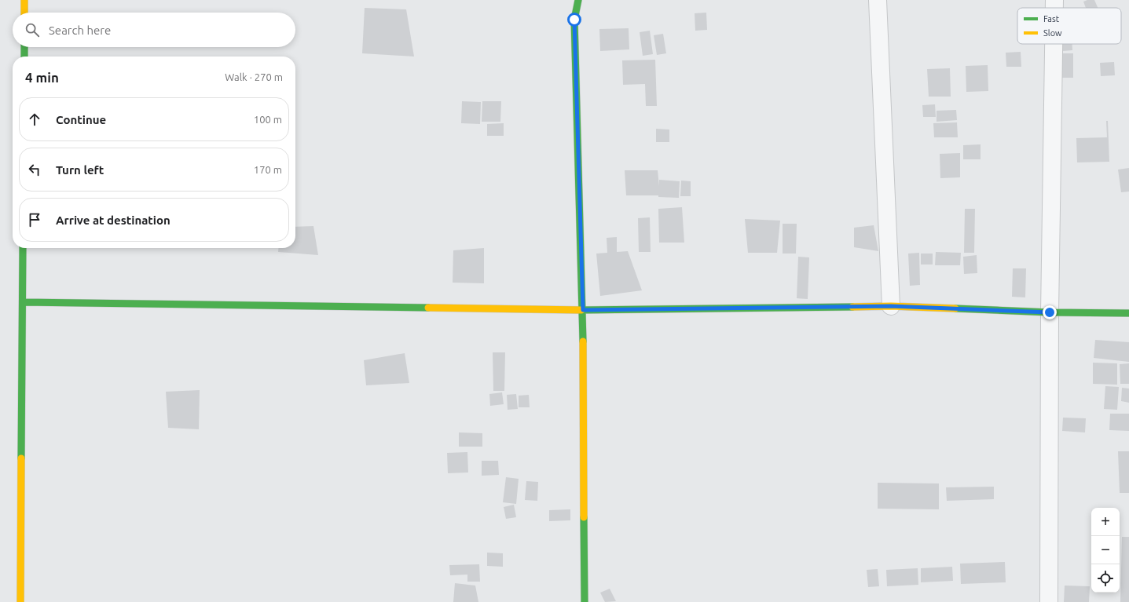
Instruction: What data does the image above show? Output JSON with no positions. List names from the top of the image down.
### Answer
{
  "legend": ["Fast", "Slow"],
  "page": {
    "search": "Search here",
    "heading": ["4 min", "Walk · 270 m"],
    "list": [
      ["Continue", "100 m"],
      ["Turn left", "170 m"],
      "Arrive at destination"
    ],
    "map_buttons": ["+", "−"]
  }
}
